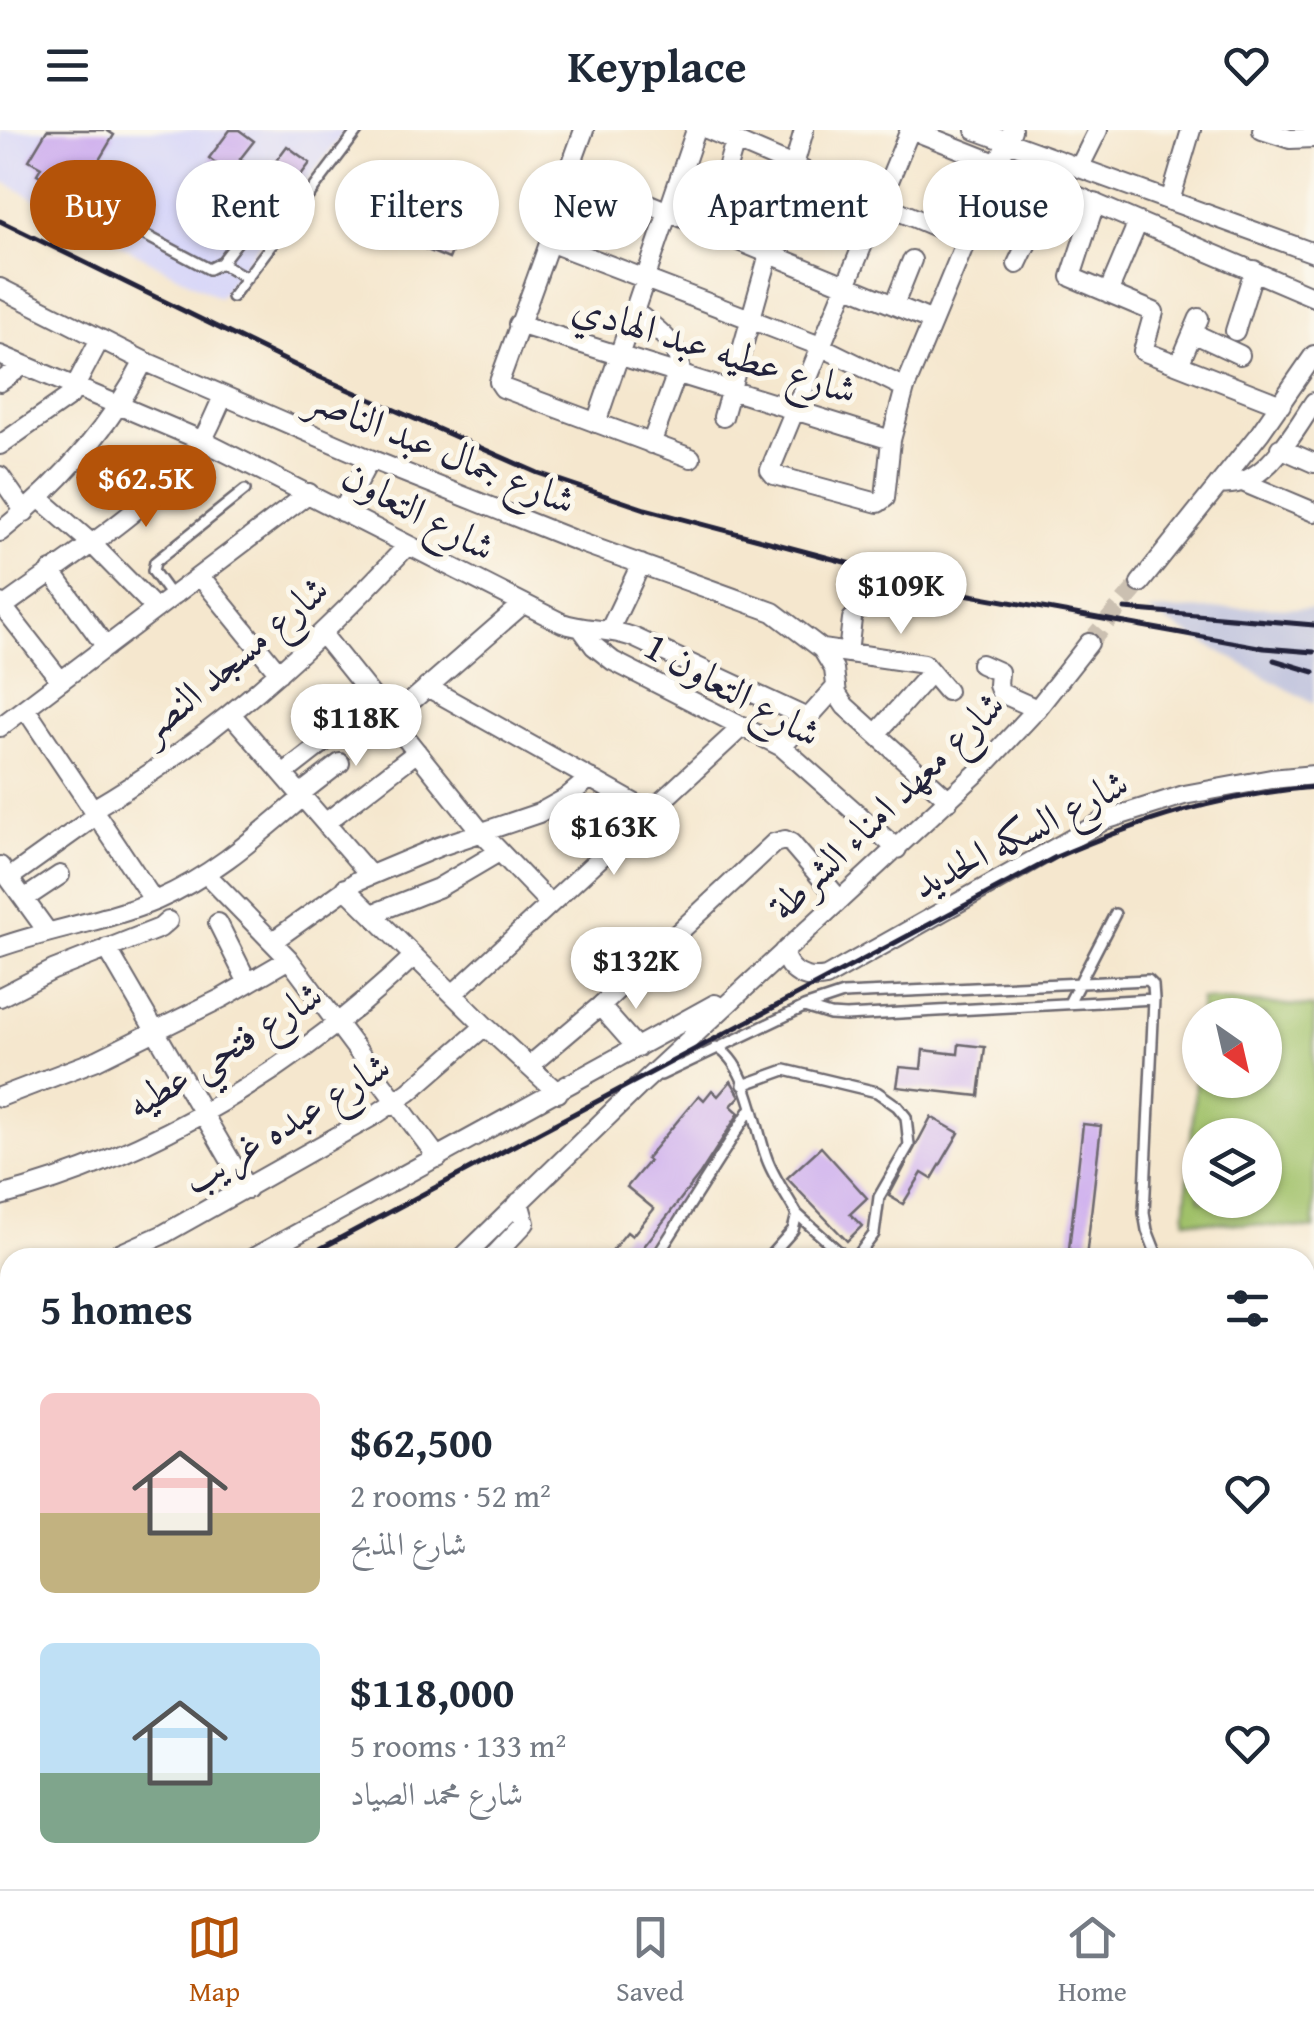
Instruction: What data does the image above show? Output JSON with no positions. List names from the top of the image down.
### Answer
{
  "streets": {
    "street": [
      "شارع عطيه عبد الهادي",
      "شارع جمال عبد الناصر",
      "شارع التعاون",
      "شارع مسجد النصر",
      "شارع التعاون 1",
      "شارع معهد امناء الشرطة",
      "شارع السكه الحديد",
      "شارع فتحي عطيه",
      "شارع عبده غريب"
    ]
  },
  "crossings": [
    ["شارع التعاون", "شارع مسجد النصر"],
    ["شارع التعاون", "شارع التعاون 1"],
    ["شارع التعاون 1", "شارع معهد امناء الشرطة"],
    ["شارع معهد امناء الشرطة", "شارع السكه الحديد"]
  ],
  "north": "bottom right",
  "page": {
    "header": "Keyplace",
    "chip": [
      "Buy",
      "Rent",
      "Filters",
      "New",
      "Apartment",
      "House"
    ],
    "price": [
      "$62.5K",
      "$109K",
      "$118K",
      "$163K",
      "$132K"
    ],
    "heading": "5 homes",
    "list": [
      {
        "name": "$62,500",
        "note": "2 rooms · 52 m² · شارع المذبح"
      },
      {
        "name": "$118,000",
        "note": "5 rooms · 133 m² · شارع محمد الصياد"
      }
    ],
    "tabs": ["Map", "Saved", "Home"]
  }
}
